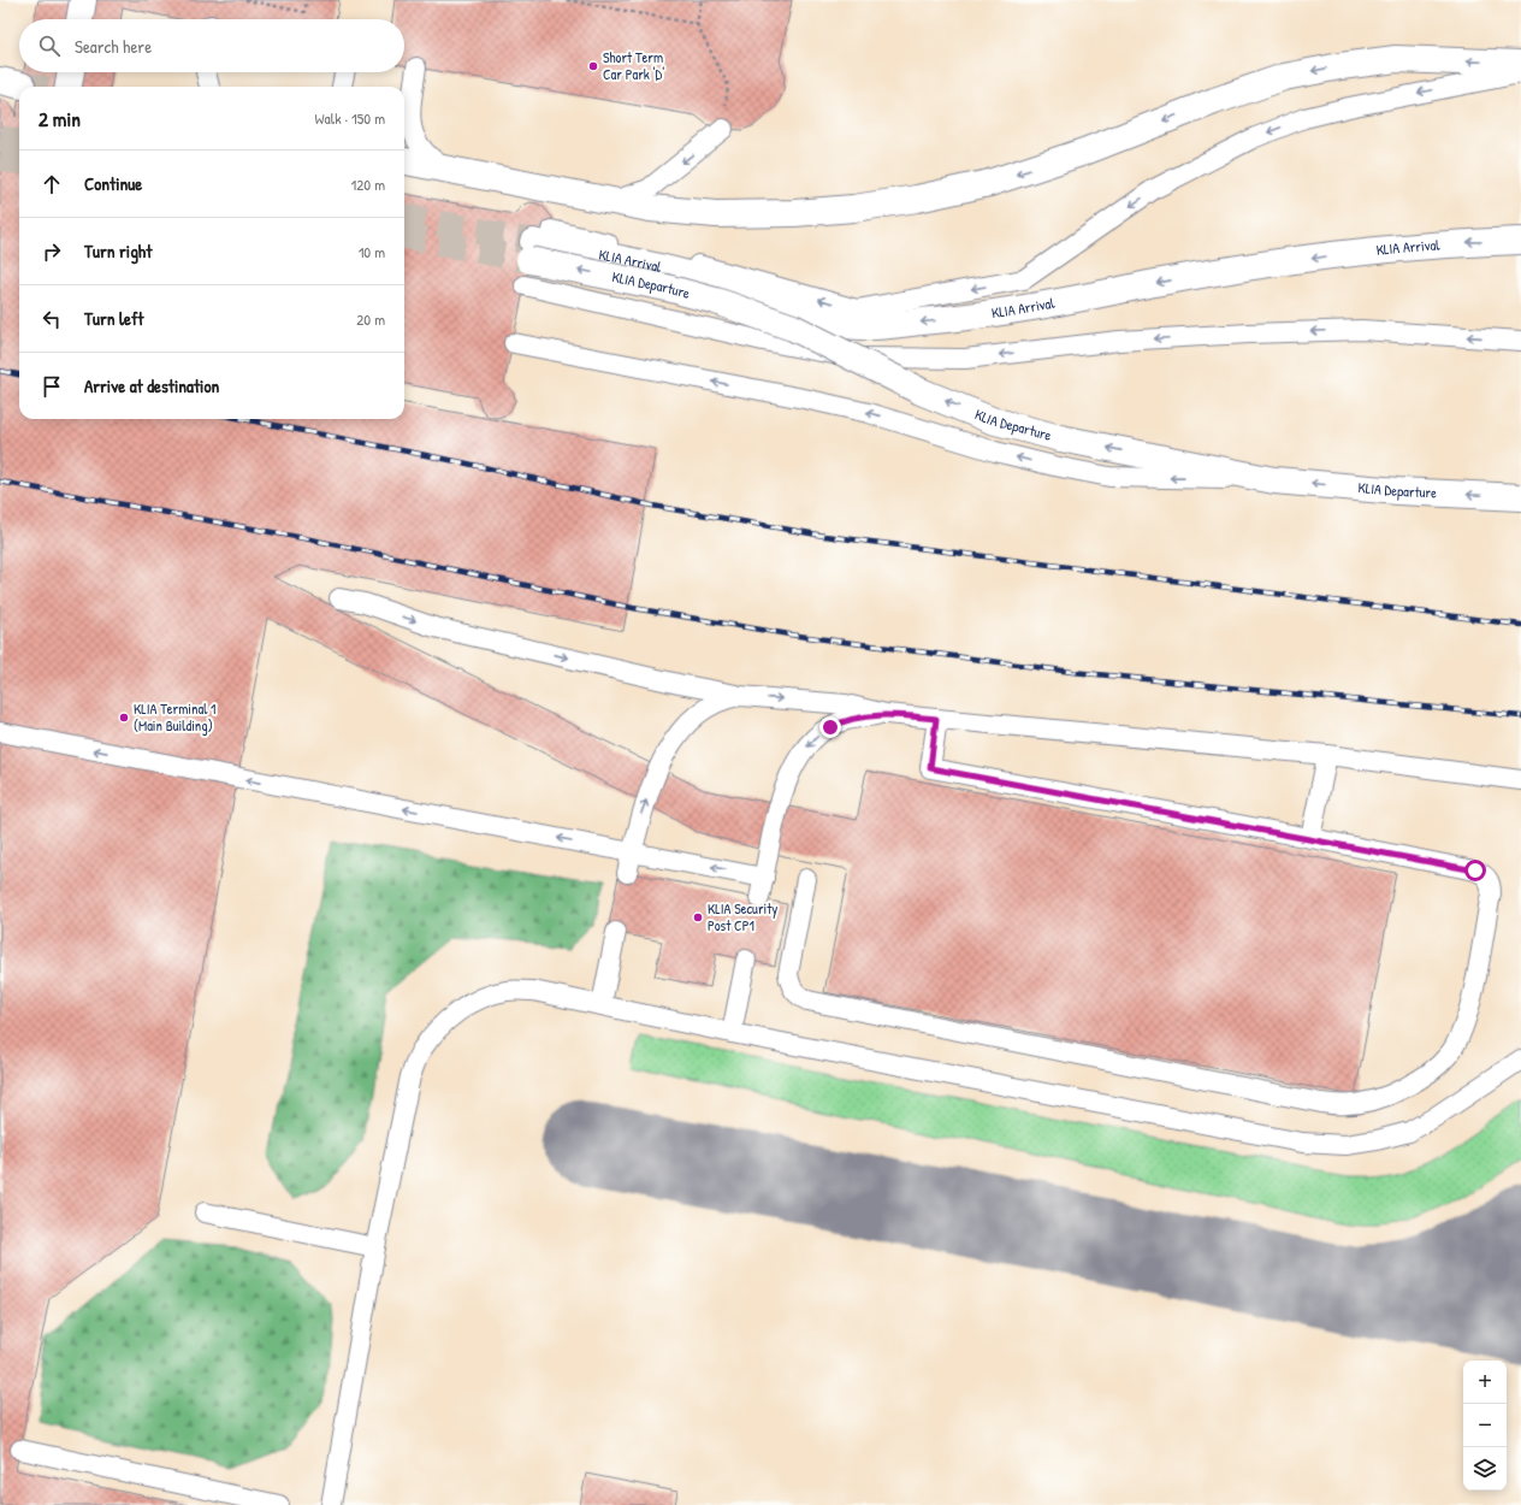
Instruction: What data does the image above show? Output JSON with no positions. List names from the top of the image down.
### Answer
{
  "streets": {
    "main road": ["KLIA Arrival", "KLIA Departure"]
  },
  "crossings": [
    ["KLIA Arrival", "KLIA Departure"]
  ],
  "places": ["Short Term Car Park 'D'", "KLIA Terminal 1 (Main Building)", "KLIA Security Post CP1"],
  "page": {
    "search": "Search here",
    "heading": ["2 min", "Walk · 150 m"],
    "list": [
      ["Continue", "120 m"],
      ["Turn right", "10 m"],
      ["Turn left", "20 m"],
      "Arrive at destination"
    ],
    "map_buttons": ["+", "−"]
  }
}
